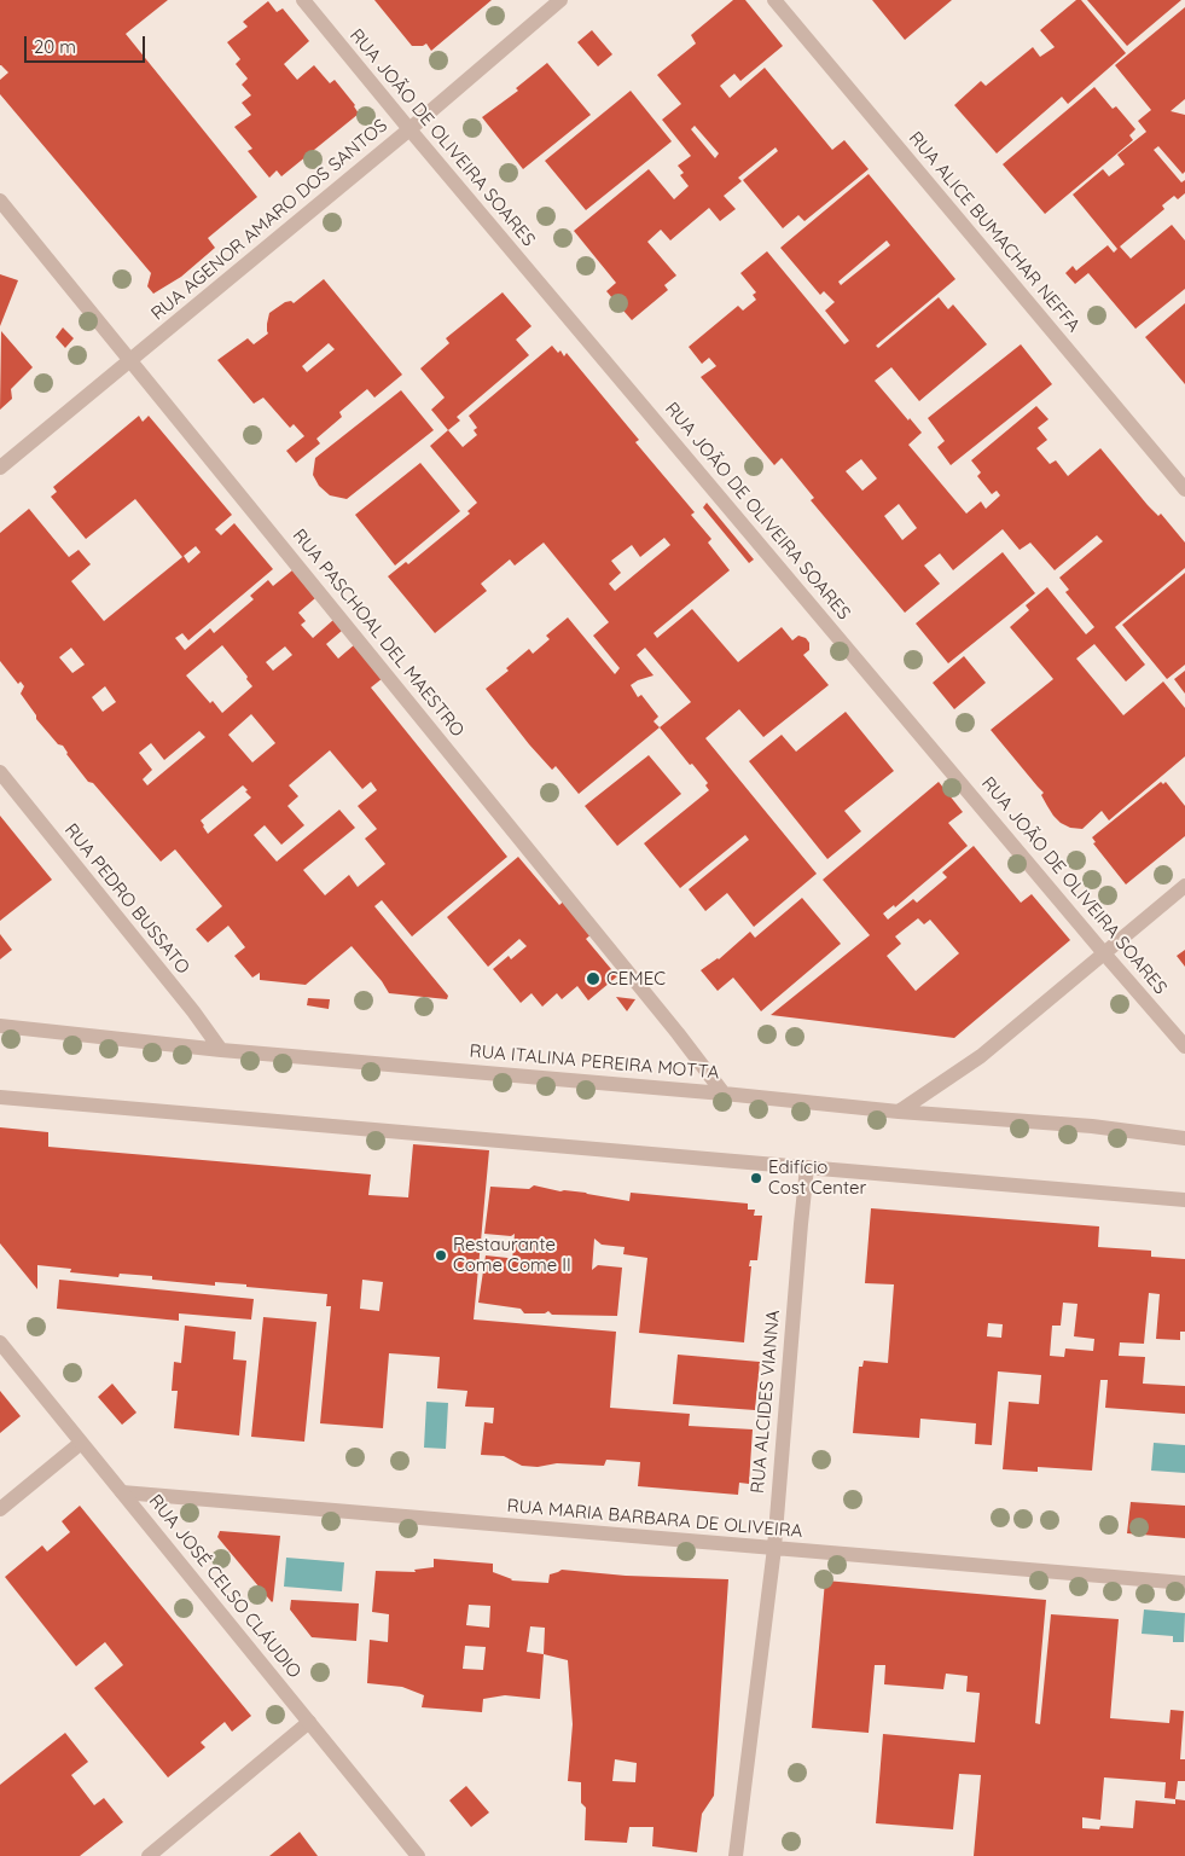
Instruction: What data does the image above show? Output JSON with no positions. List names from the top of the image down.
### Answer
{
  "streets": {
    "street": [
      "RUA JOÃO DE OLIVEIRA SOARES",
      "RUA AGENOR AMARO DOS SANTOS",
      "RUA ALICE BUMACHAR NEFFA",
      "RUA PASCHOAL DEL MAESTRO",
      "RUA PEDRO BUSSATO",
      "RUA ITALINA PEREIRA MOTTA",
      "RUA ALCIDES VIANNA",
      "RUA MARIA BARBARA DE OLIVEIRA",
      "RUA JOSÉ CELSO CLÁUDIO"
    ]
  },
  "crossings": [
    ["RUA JOÃO DE OLIVEIRA SOARES", "RUA AGENOR AMARO DOS SANTOS"],
    ["RUA AGENOR AMARO DOS SANTOS", "RUA PASCHOAL DEL MAESTRO"],
    ["RUA PASCHOAL DEL MAESTRO", "RUA ITALINA PEREIRA MOTTA"],
    ["RUA PEDRO BUSSATO", "RUA ITALINA PEREIRA MOTTA"],
    ["RUA ALCIDES VIANNA", "RUA MARIA BARBARA DE OLIVEIRA"],
    ["RUA MARIA BARBARA DE OLIVEIRA", "RUA JOSÉ CELSO CLÁUDIO"]
  ],
  "places": ["CEMEC", "Edifício Cost Center", "Restaurante Come Come II"],
  "scale_bar": "20 m"
}
